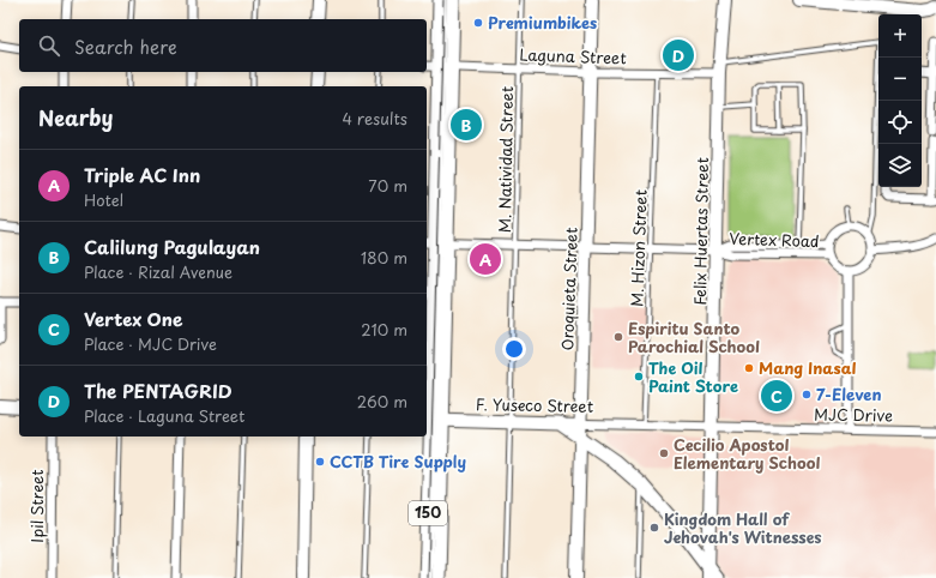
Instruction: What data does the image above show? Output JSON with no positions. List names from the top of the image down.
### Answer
{
  "streets": {
    "main road": ["F. Yuseco Street", "150"],
    "street": [
      "Laguna Street",
      "Felix Huertas Street",
      "Vertex Road",
      "Oroquieta Street",
      "MJC Drive",
      "Ipil Street"
    ],
    "lane": ["M. Natividad Street", "M. Hizon Street"]
  },
  "crossings": [
    ["Laguna Street", "M. Natividad Street"],
    ["Laguna Street", "Felix Huertas Street"],
    ["Laguna Street", "M. Hizon Street"],
    ["Laguna Street", "Oroquieta Street"],
    ["Laguna Street", "150"],
    ["M. Natividad Street", "F. Yuseco Street"],
    ["Felix Huertas Street", "Vertex Road"],
    ["Felix Huertas Street", "F. Yuseco Street"],
    ["Felix Huertas Street", "MJC Drive"],
    ["M. Hizon Street", "F. Yuseco Street"],
    ["Oroquieta Street", "F. Yuseco Street"],
    ["F. Yuseco Street", "MJC Drive"],
    ["F. Yuseco Street", "150"]
  ],
  "places": [
    "Premiumbikes",
    "Espiritu Santo Parochial School",
    "Mang Inasal",
    "The Oil Paint Store",
    "7-Eleven",
    "Cecilio Apostol Elementary School",
    "CCTB Tire Supply",
    "Kingdom Hall of Jehovah's Witnesses"
  ],
  "page": {
    "map_buttons": ["+", "−"],
    "search": "Search here",
    "pins": [
      "D",
      "B",
      "A",
      "C"
    ],
    "heading": ["Nearby", "4 results"],
    "list": [
      {
        "mark": "A",
        "name": "Triple AC Inn",
        "note": "Hotel",
        "value": "70 m"
      },
      {
        "mark": "B",
        "name": "Calilung Pagulayan",
        "note": "Place · Rizal Avenue",
        "value": "180 m"
      },
      {
        "mark": "C",
        "name": "Vertex One",
        "note": "Place · MJC Drive",
        "value": "210 m"
      },
      {
        "mark": "D",
        "name": "The PENTAGRID",
        "note": "Place · Laguna Street",
        "value": "260 m"
      }
    ]
  }
}
